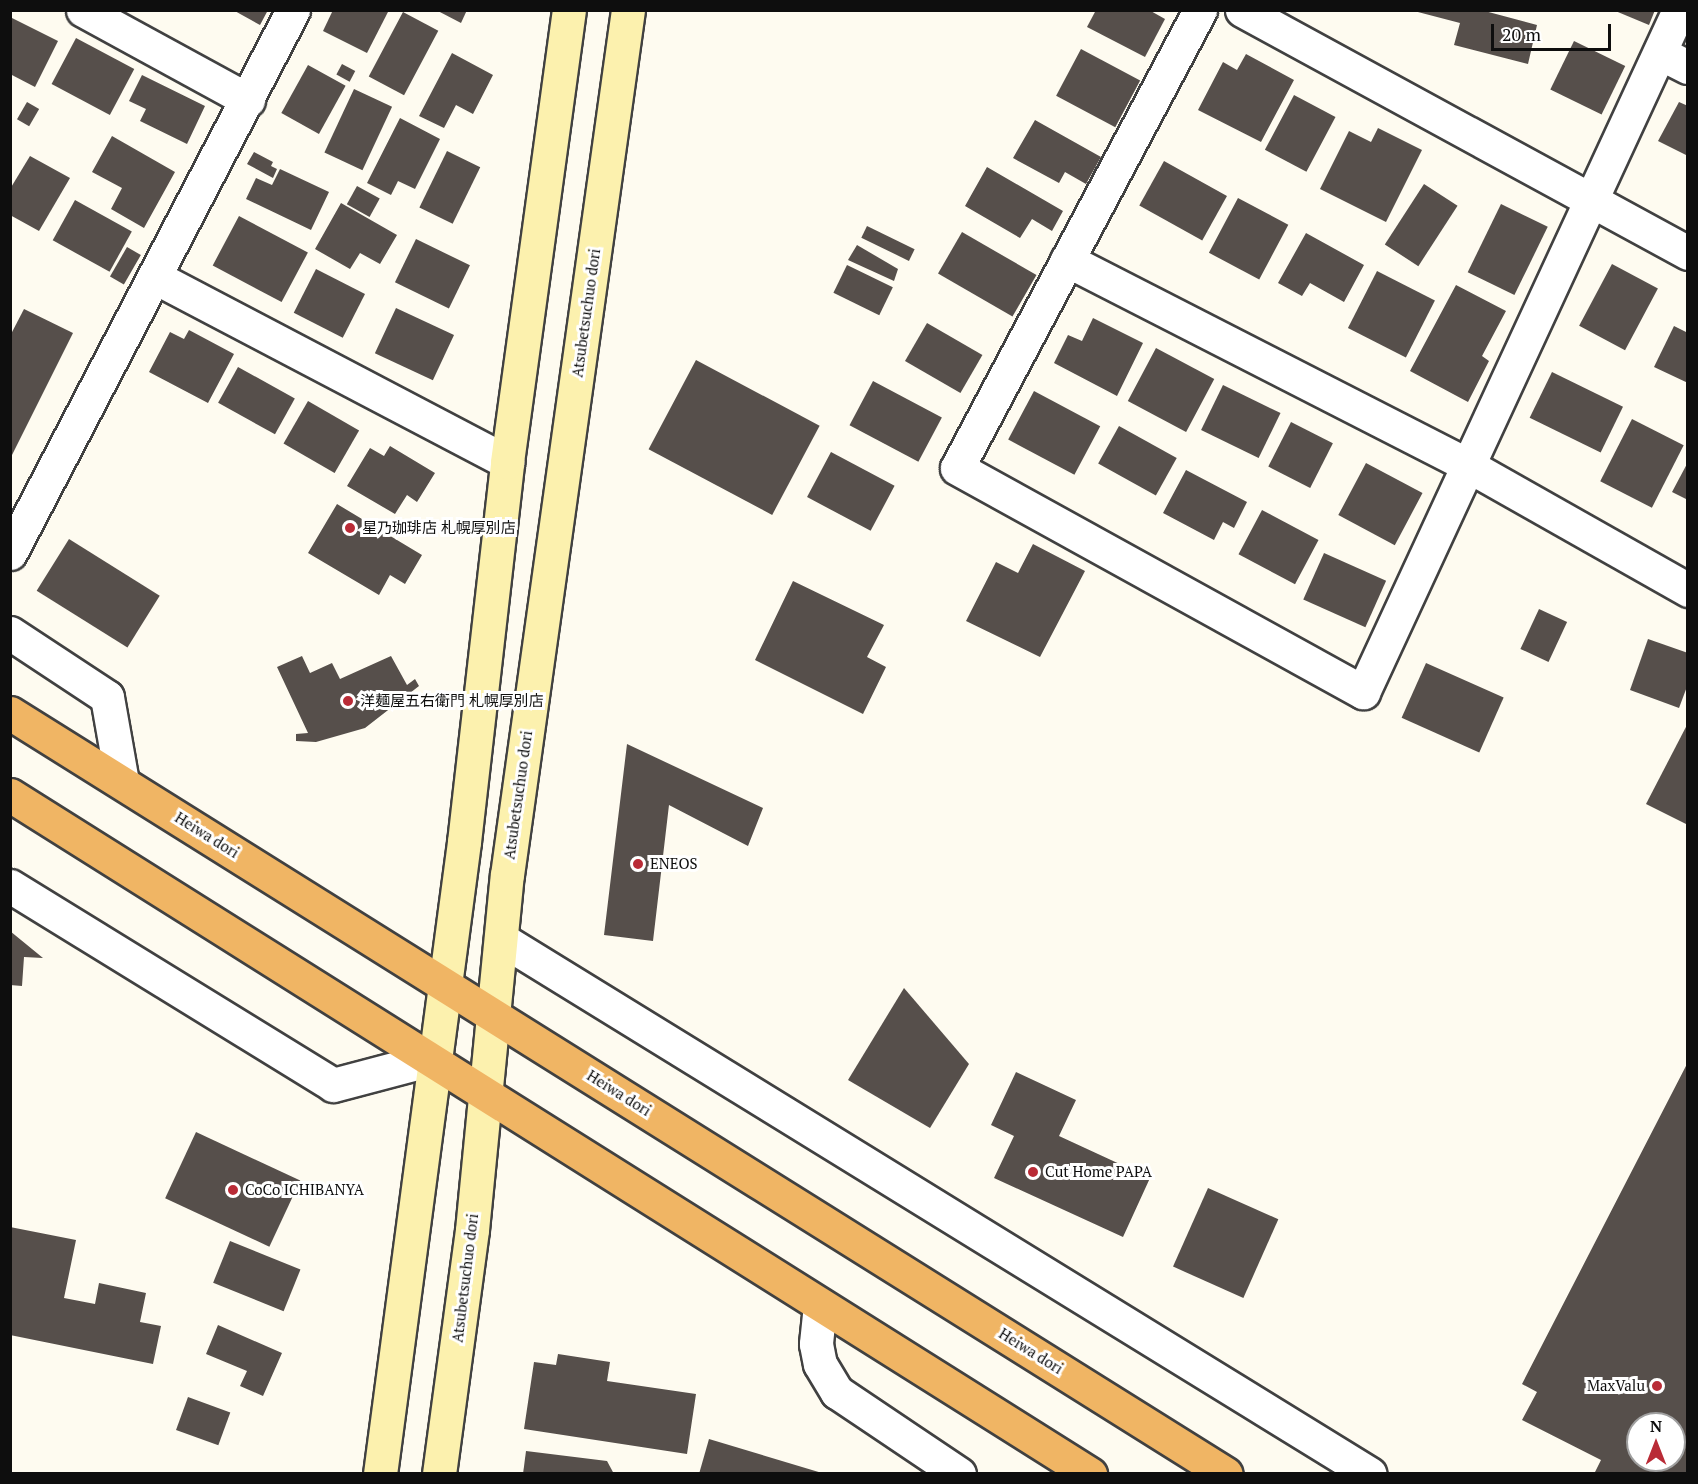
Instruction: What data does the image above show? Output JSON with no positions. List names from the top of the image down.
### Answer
{
  "streets": {
    "highway": ["Heiwa dori"],
    "main road": ["Atsubetsuchuo dori"]
  },
  "crossings": [
    ["Atsubetsuchuo dori", "Heiwa dori"]
  ],
  "places": [
    "星乃珈琲店 札幌厚別店",
    "洋麺屋五右衛門 札幌厚別店",
    "ENEOS",
    "Cut Home PAPA",
    "CoCo ICHIBANYA",
    "MaxValu"
  ],
  "scale_bar": "20 m",
  "north": "top"
}
